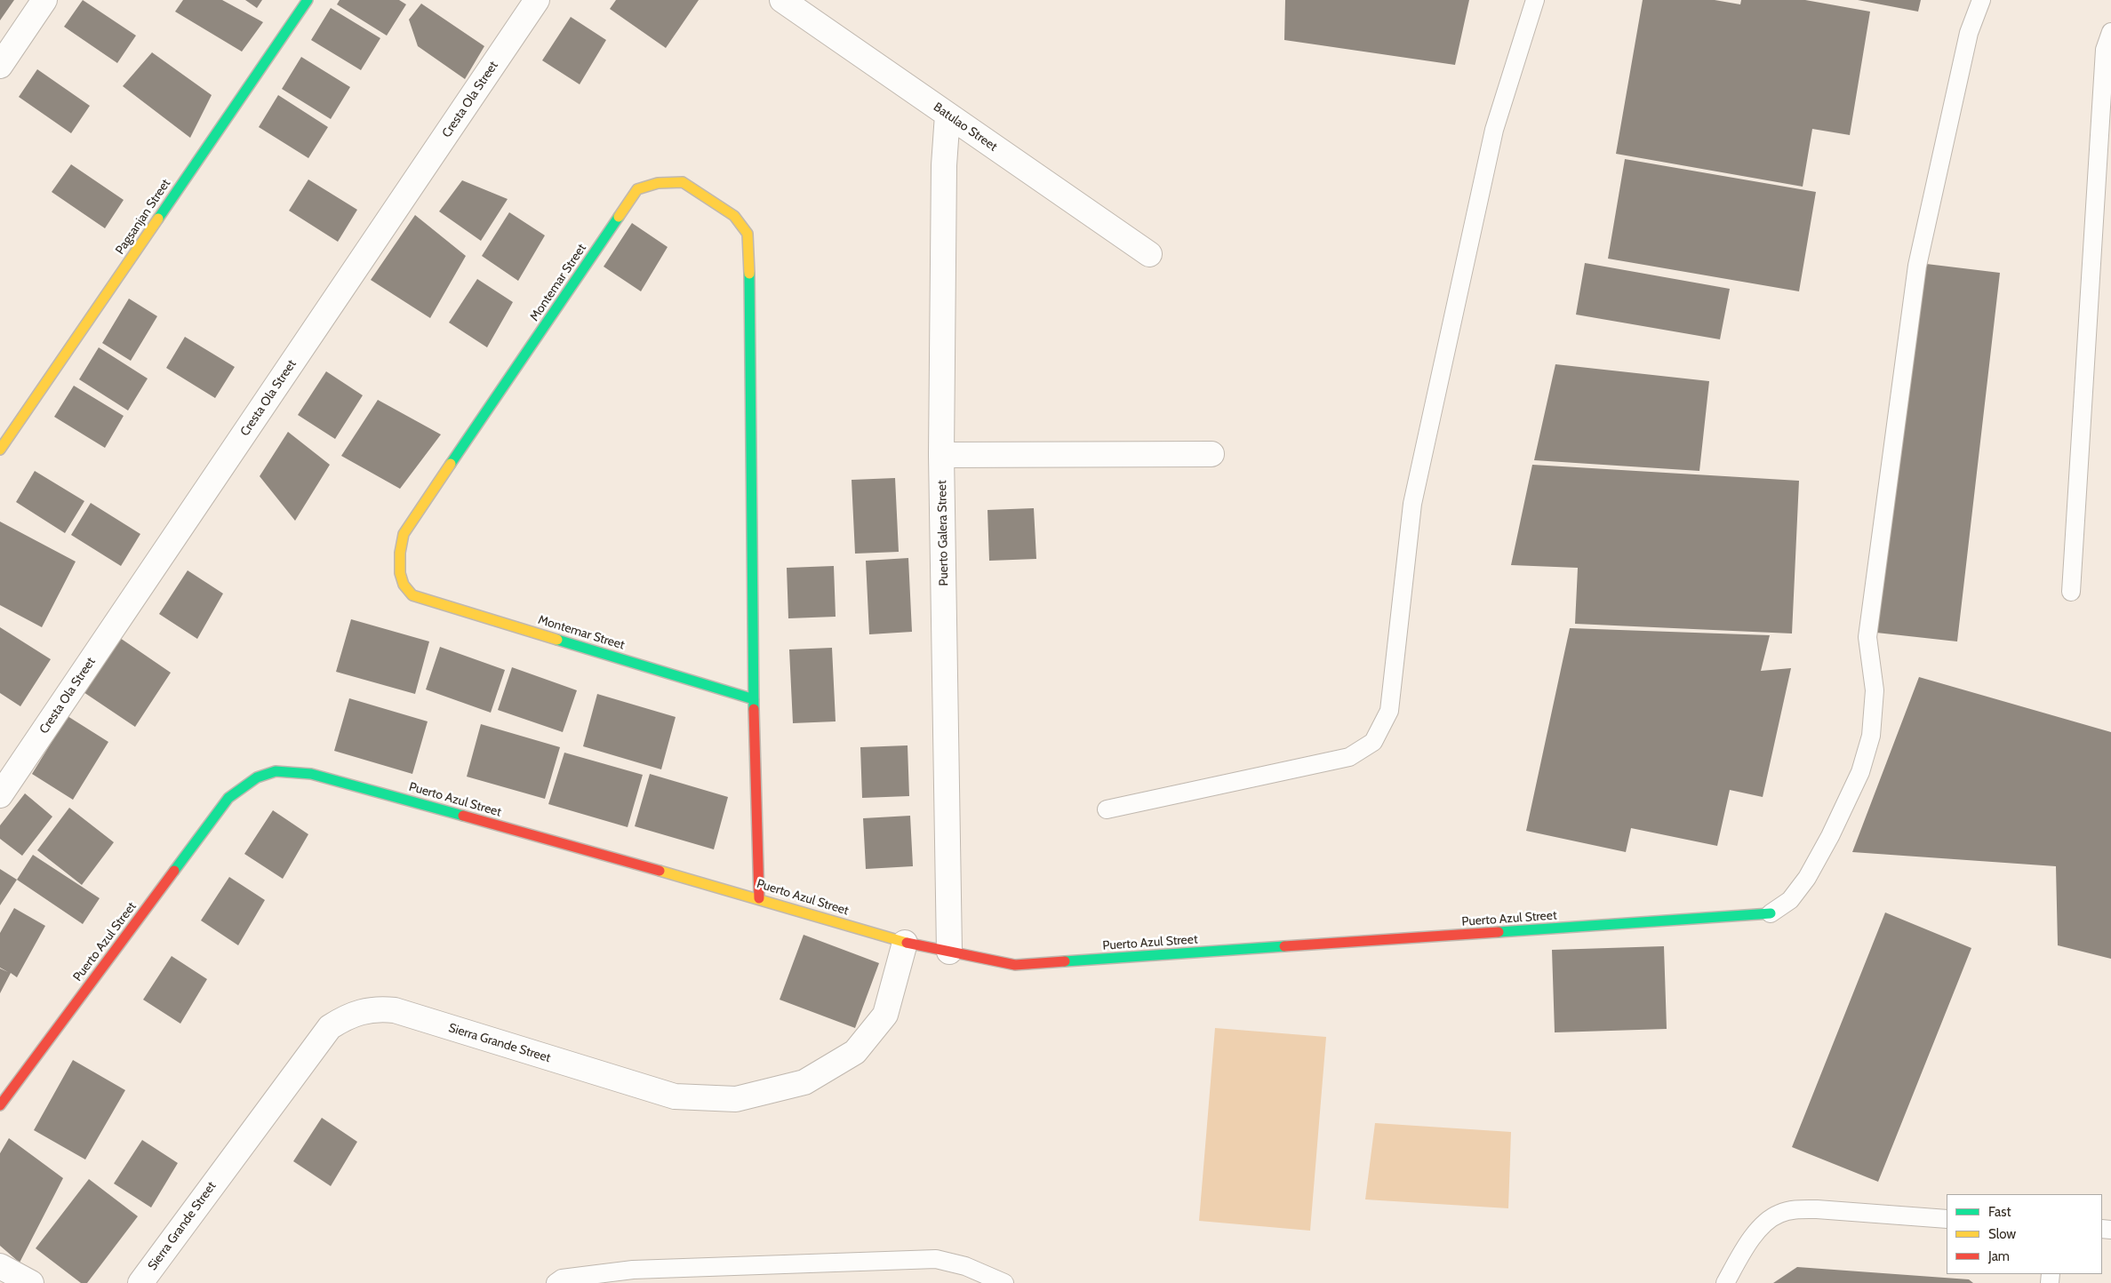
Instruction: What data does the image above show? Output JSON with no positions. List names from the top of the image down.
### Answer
{
  "streets": {
    "street": [
      "Cresta Ola Street",
      "Batulao Street",
      "Pagsanjan Street",
      "Montemar Street",
      "Puerto Galera Street",
      "Puerto Azul Street",
      "Sierra Grande Street"
    ]
  },
  "crossings": [
    ["Batulao Street", "Puerto Galera Street"],
    ["Montemar Street", "Puerto Azul Street"],
    ["Puerto Galera Street", "Puerto Azul Street"],
    ["Puerto Azul Street", "Sierra Grande Street"]
  ],
  "legend": ["Fast", "Slow", "Jam"]
}
